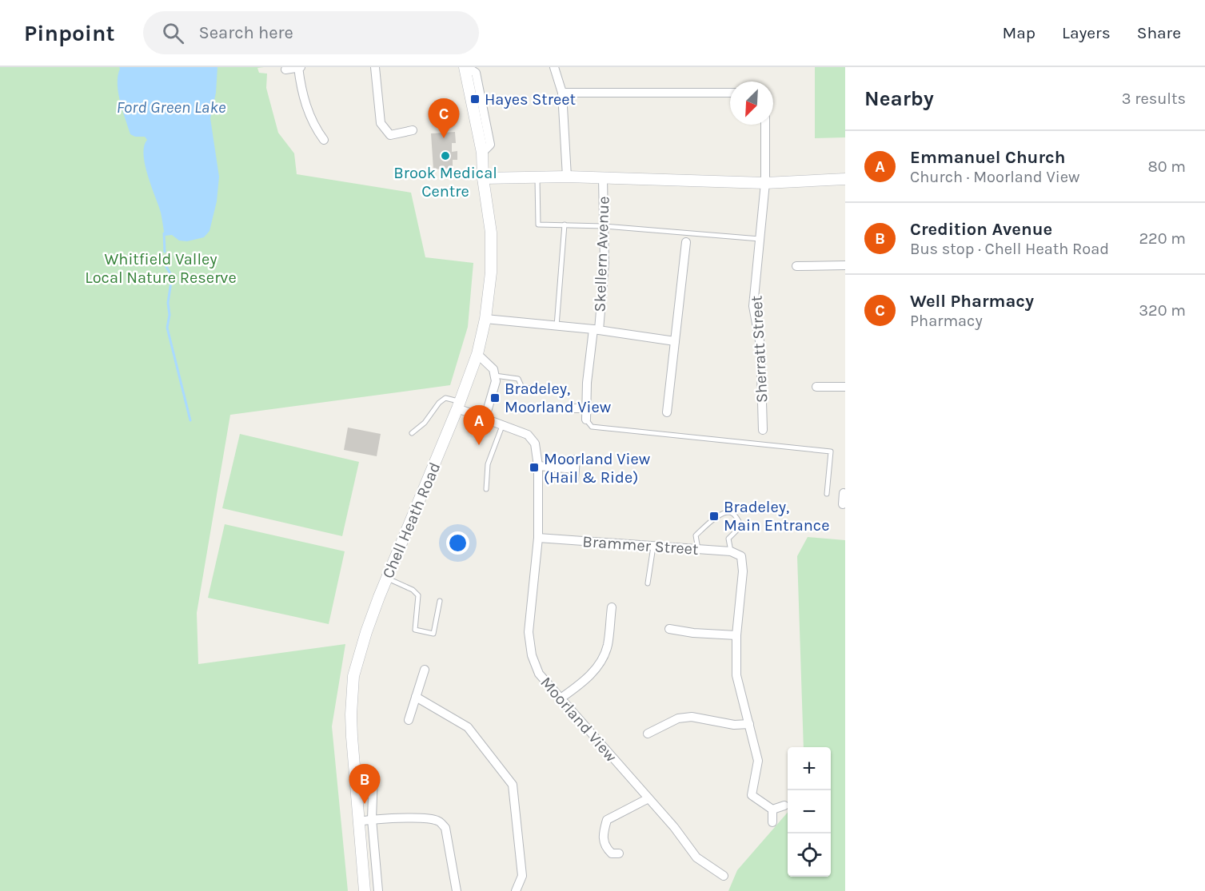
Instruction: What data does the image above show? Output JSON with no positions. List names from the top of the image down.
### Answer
{
  "streets": {
    "street": [
      "Skellern Avenue",
      "Sherratt Street",
      "Chell Heath Road",
      "Brammer Street",
      "Moorland View"
    ]
  },
  "crossings": [
    ["Chell Heath Road", "Moorland View"],
    ["Brammer Street", "Moorland View"]
  ],
  "water": ["Ford Green Lake"],
  "parks": ["Whitfield Valley Local Nature Reserve"],
  "places": {
    "transit": [
      "Hayes Street",
      "Bradeley, Moorland View",
      "Moorland View (Hail & Ride)",
      "Bradeley, Main Entrance"
    ],
    "other": ["Brook Medical Centre"]
  },
  "north": "bottom left",
  "page": {
    "header": "Pinpoint",
    "search": "Search here",
    "nav": ["Map", "Layers", "Share"],
    "heading": ["Nearby", "3 results"],
    "pins": ["C", "A", "B"],
    "list": [
      {
        "mark": "A",
        "name": "Emmanuel Church",
        "note": "Church · Moorland View",
        "value": "80 m"
      },
      {
        "mark": "B",
        "name": "Credition Avenue",
        "note": "Bus stop · Chell Heath Road",
        "value": "220 m"
      },
      {
        "mark": "C",
        "name": "Well Pharmacy",
        "note": "Pharmacy",
        "value": "320 m"
      }
    ],
    "map_buttons": ["+", "−"]
  }
}
